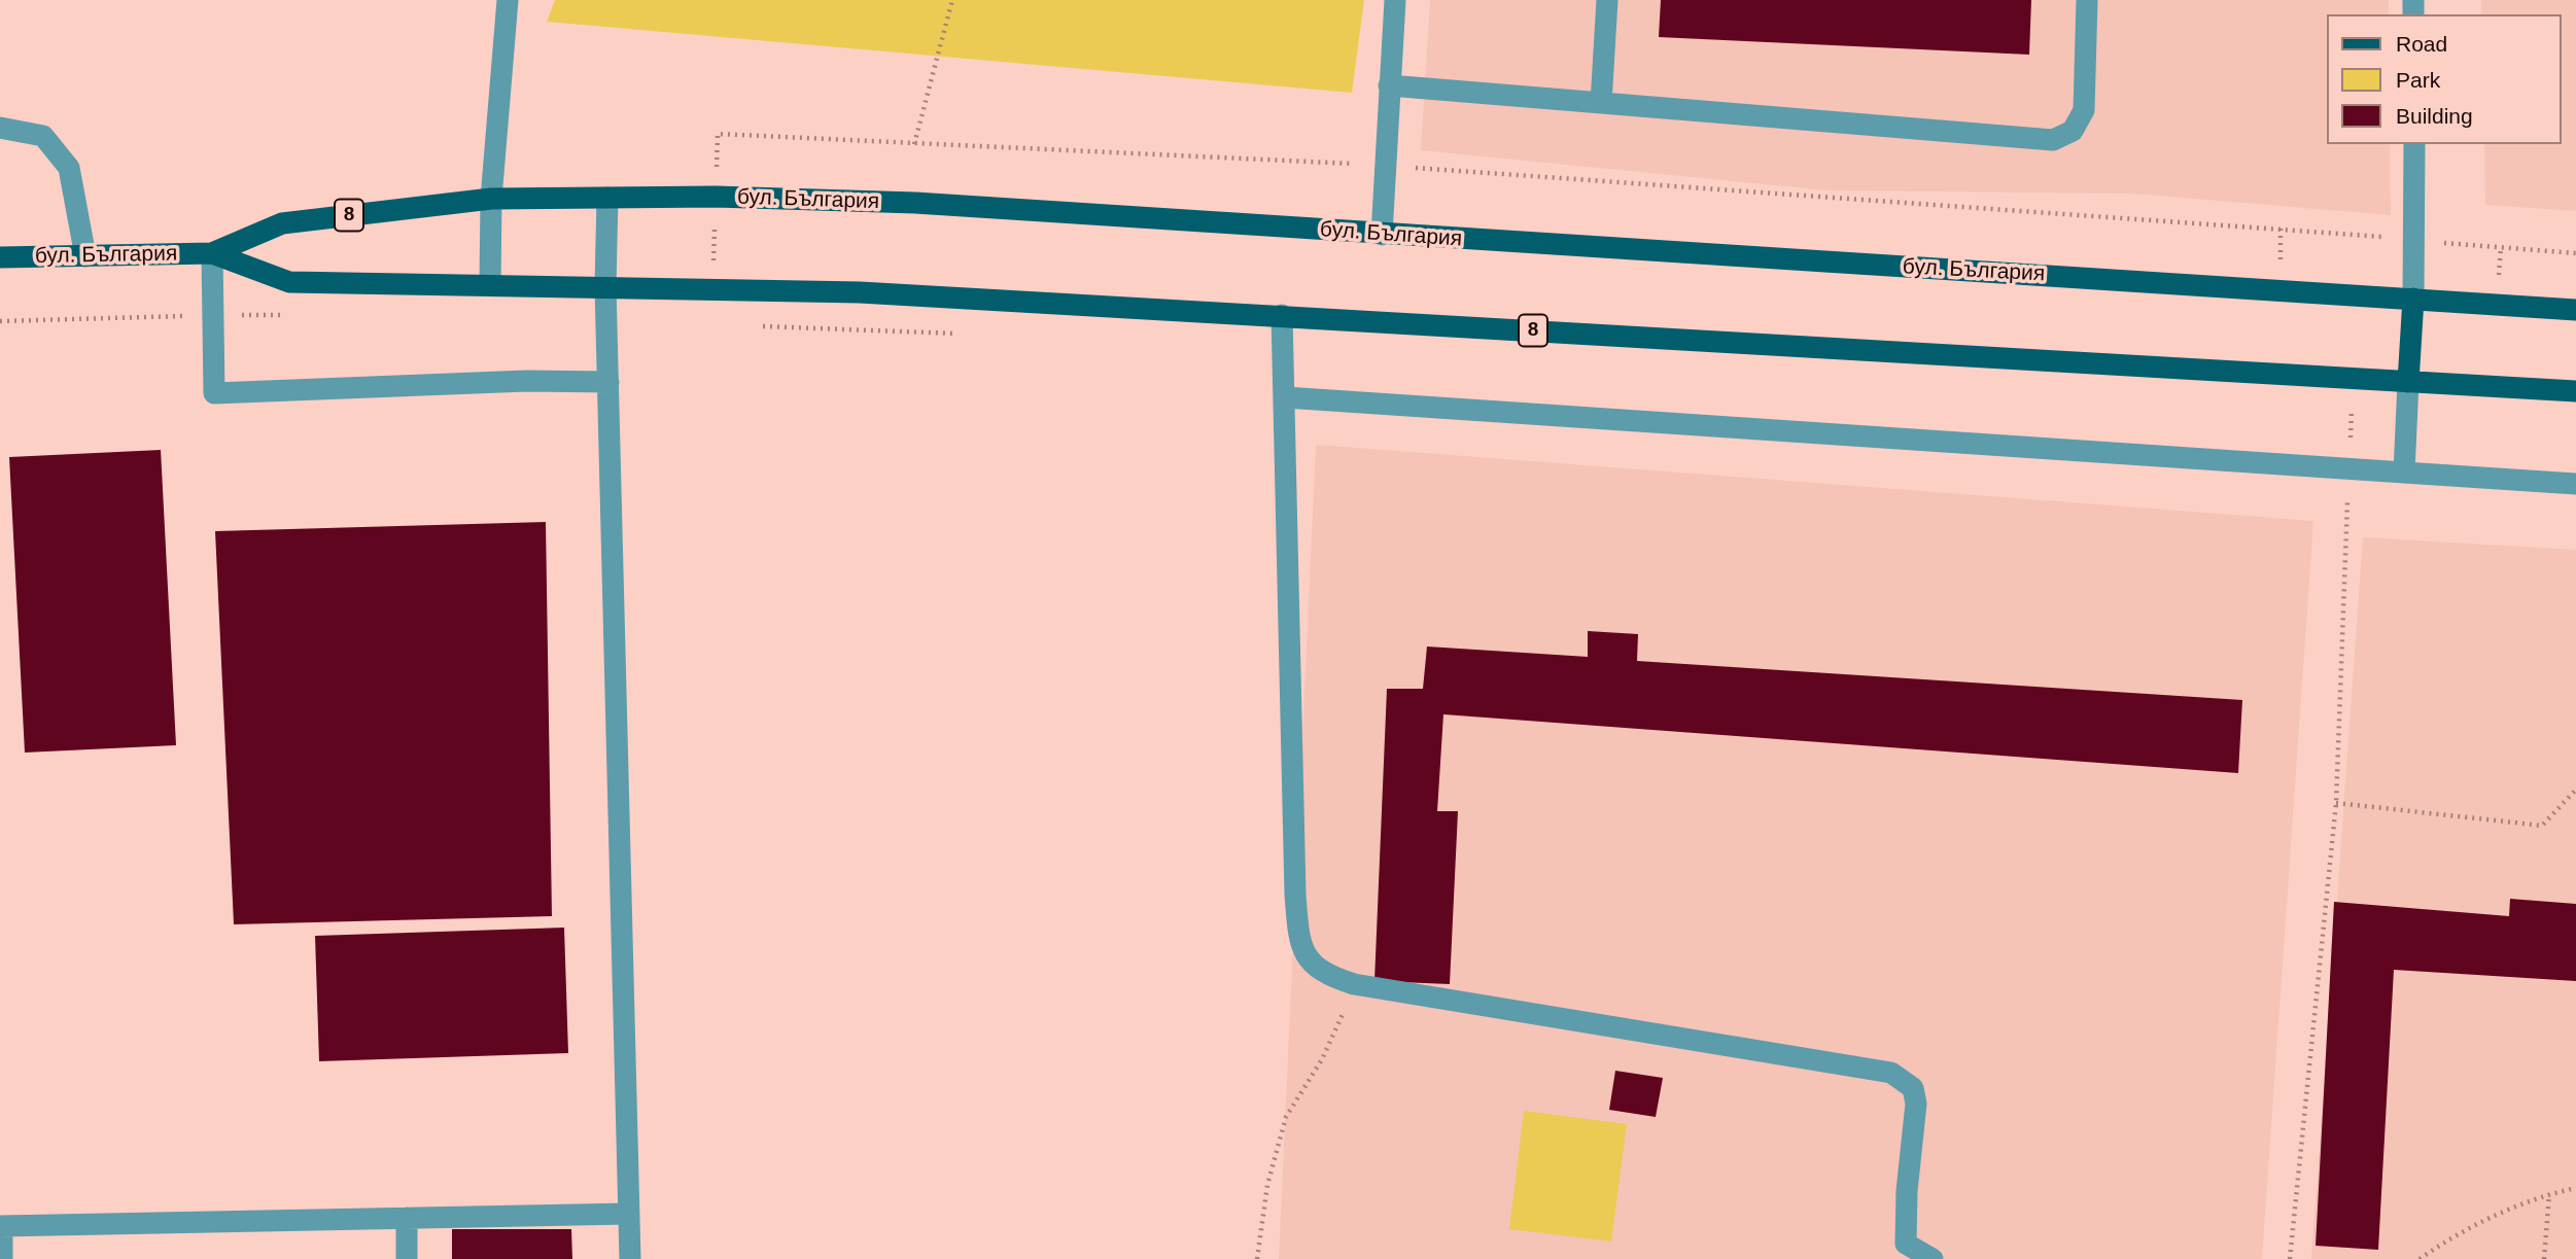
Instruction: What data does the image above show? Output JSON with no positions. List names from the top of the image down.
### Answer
{
  "streets": {
    "main road": ["бул. България", "8"]
  },
  "legend": ["Road", "Park", "Building"]
}
